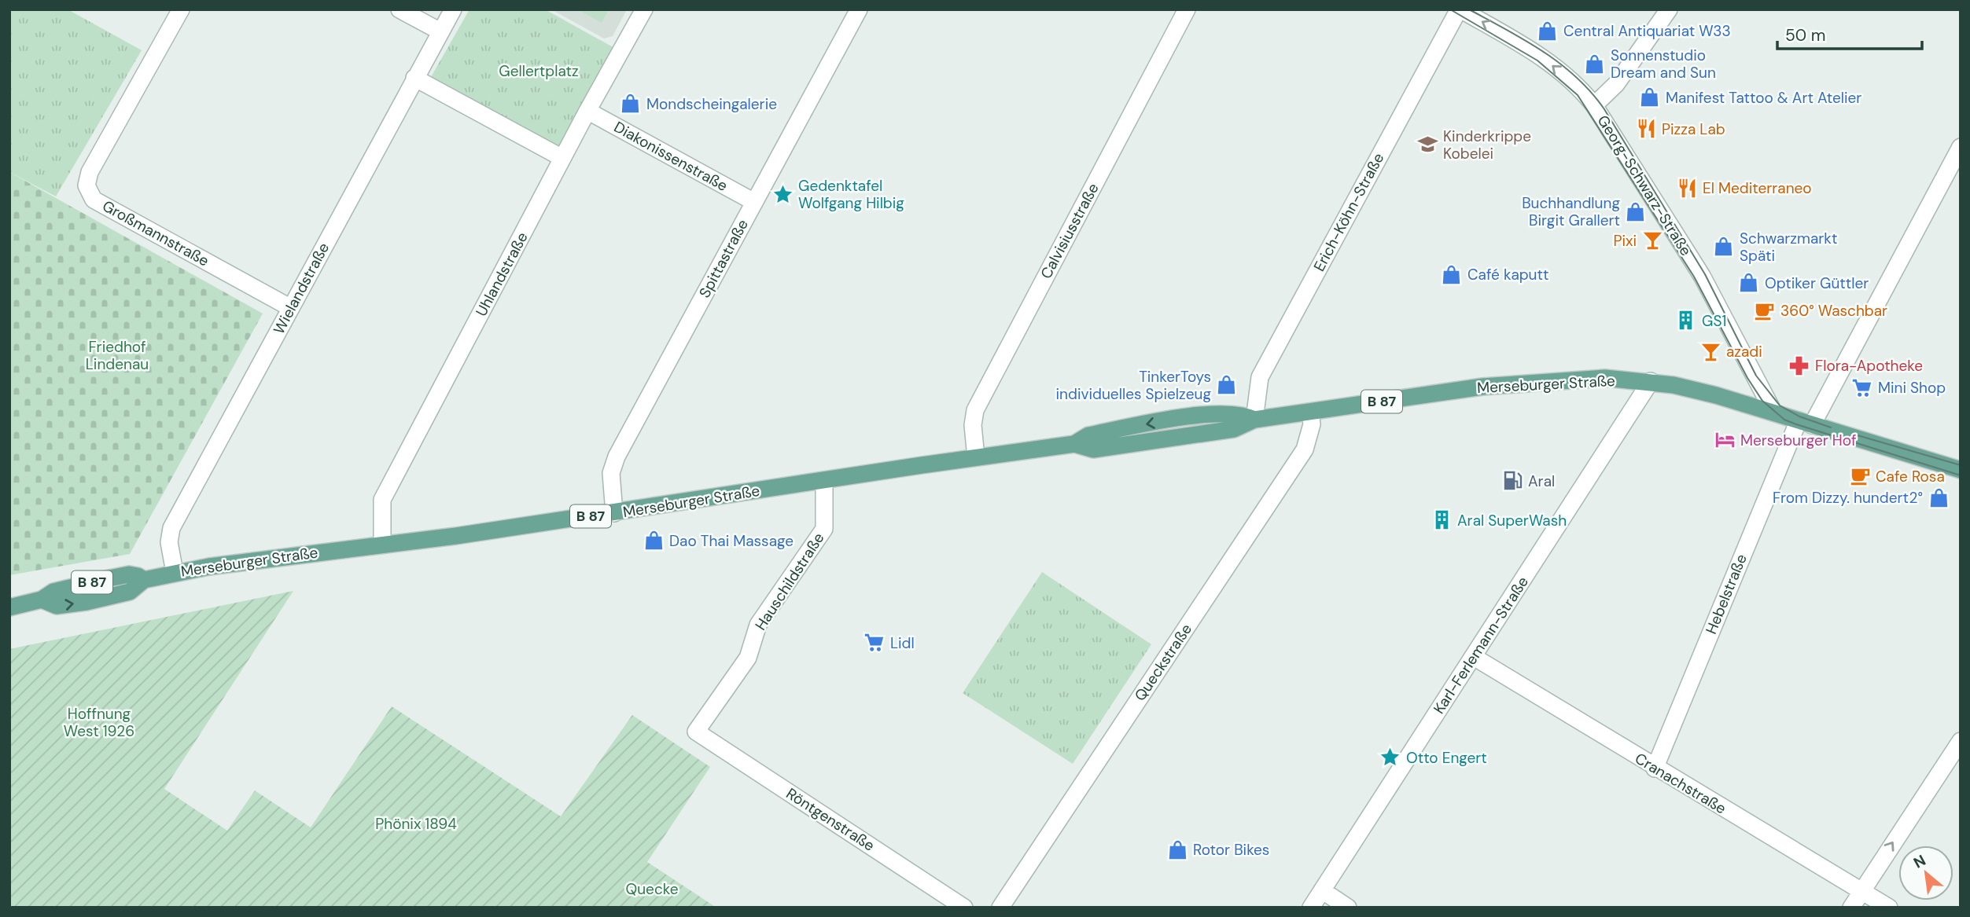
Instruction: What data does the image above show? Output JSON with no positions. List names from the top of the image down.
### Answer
{
  "streets": {
    "main road": ["Merseburger Straße", "B 87"],
    "street": [
      "Diakonissenstraße",
      "Georg-Schwarz-Straße",
      "Erich-Köhn-Straße",
      "Calvisiusstraße",
      "Großmannstraße",
      "Spittastraße",
      "Uhlandstraße",
      "Wielandstraße",
      "Hauschildstraße",
      "Hebelstraße",
      "Karl-Ferlemann-Straße",
      "Queckstraße",
      "Cranachstraße",
      "Röntgenstraße"
    ]
  },
  "crossings": [
    ["Diakonissenstraße", "Spittastraße"],
    ["Diakonissenstraße", "Uhlandstraße"],
    ["Georg-Schwarz-Straße", "Erich-Köhn-Straße"],
    ["Georg-Schwarz-Straße", "Merseburger Straße"],
    ["Erich-Köhn-Straße", "Merseburger Straße"],
    ["Calvisiusstraße", "Merseburger Straße"],
    ["Großmannstraße", "Wielandstraße"],
    ["Spittastraße", "Merseburger Straße"],
    ["Uhlandstraße", "Merseburger Straße"],
    ["Wielandstraße", "Merseburger Straße"],
    ["Merseburger Straße", "Hauschildstraße"],
    ["Merseburger Straße", "Hebelstraße"],
    ["Merseburger Straße", "Karl-Ferlemann-Straße"],
    ["Merseburger Straße", "Queckstraße"],
    ["Hauschildstraße", "Röntgenstraße"],
    ["Hebelstraße", "Cranachstraße"],
    ["Karl-Ferlemann-Straße", "Cranachstraße"]
  ],
  "parks": [
    "Gellertplatz",
    "Friedhof Lindenau",
    "Hoffnung West 1926",
    "Phönix 1894",
    "Quecke"
  ],
  "places": {
    "shop": [
      "Central Antiquariat W33",
      "Sonnenstudio Dream and Sun",
      "Manifest Tattoo & Art Atelier",
      "Mondscheingalerie",
      "Buchhandlung Birgit Grallert",
      "Schwarzmarkt Späti",
      "Café kaputt",
      "Optiker Güttler",
      "TinkerToys individuelles Spielzeug",
      "From Dizzy. hundert2°",
      "Dao Thai Massage",
      "Rotor Bikes"
    ],
    "restaurant": ["Pizza Lab", "El Mediterraneo"],
    "school or university": ["Kinderkrippe Kobelei"],
    "place": ["Gedenktafel Wolfgang Hilbig", "Otto Engert"],
    "bar": ["Pixi", "azadi"],
    "cafe": ["360° Waschbar", "Cafe Rosa"],
    "building": ["GS1", "Aral SuperWash"],
    "pharmacy": ["Flora-Apotheke"],
    "supermarket": ["Mini Shop", "Lidl"],
    "hotel": ["Merseburger Hof"],
    "fuel station": ["Aral"]
  },
  "scale_bar": "50 m",
  "north": "top left"
}
